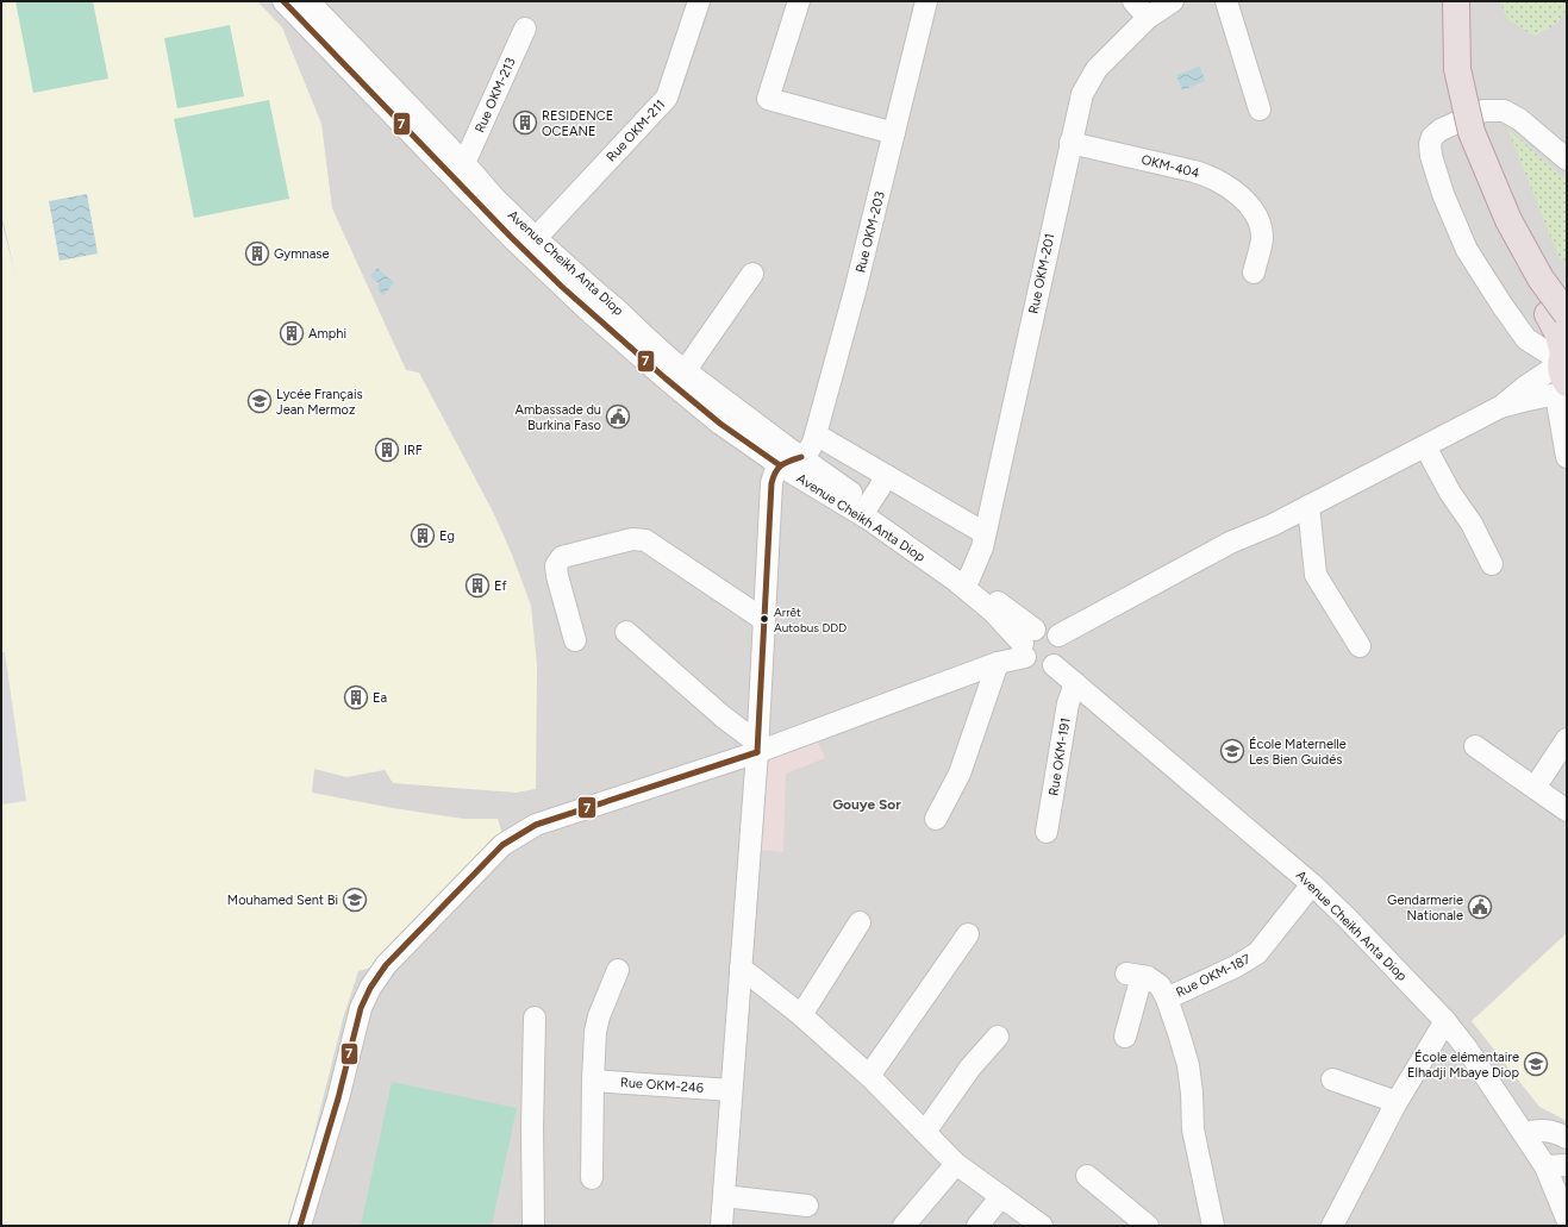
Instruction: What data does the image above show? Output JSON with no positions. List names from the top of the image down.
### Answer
{
  "streets": {
    "street": [
      "Rue OKM-213",
      "Rue OKM-211",
      "OKM-404",
      "Rue OKM-203",
      "Avenue Cheikh Anta Diop",
      "Rue OKM-201",
      "Rue OKM-191",
      "Rue OKM-187",
      "Rue OKM-246"
    ]
  },
  "crossings": [
    ["Rue OKM-213", "Avenue Cheikh Anta Diop"],
    ["Rue OKM-211", "Avenue Cheikh Anta Diop"],
    ["OKM-404", "Rue OKM-201"],
    ["Rue OKM-203", "Avenue Cheikh Anta Diop"],
    ["Avenue Cheikh Anta Diop", "Rue OKM-201"],
    ["Avenue Cheikh Anta Diop", "Rue OKM-191"],
    ["Avenue Cheikh Anta Diop", "Rue OKM-187"]
  ],
  "districts": ["Gouye Sor"],
  "places": {
    "building": [
      "RESIDENCE OCEANE",
      "Gymnase",
      "Amphi",
      "IRF",
      "Eg",
      "Ef",
      "Ea"
    ],
    "school or university": [
      "Lycée Français Jean Mermoz",
      "École Maternelle Les Bien Guidés",
      "Mouhamed Sent Bi",
      "École elémentaire Elhadji Mbaye Diop"
    ],
    "public building": ["Ambassade du Burkina Faso", "Gendarmerie Nationale"],
    "other": ["Arrêt Autobus DDD"]
  },
  "lines": ["transit line 7"]
}
